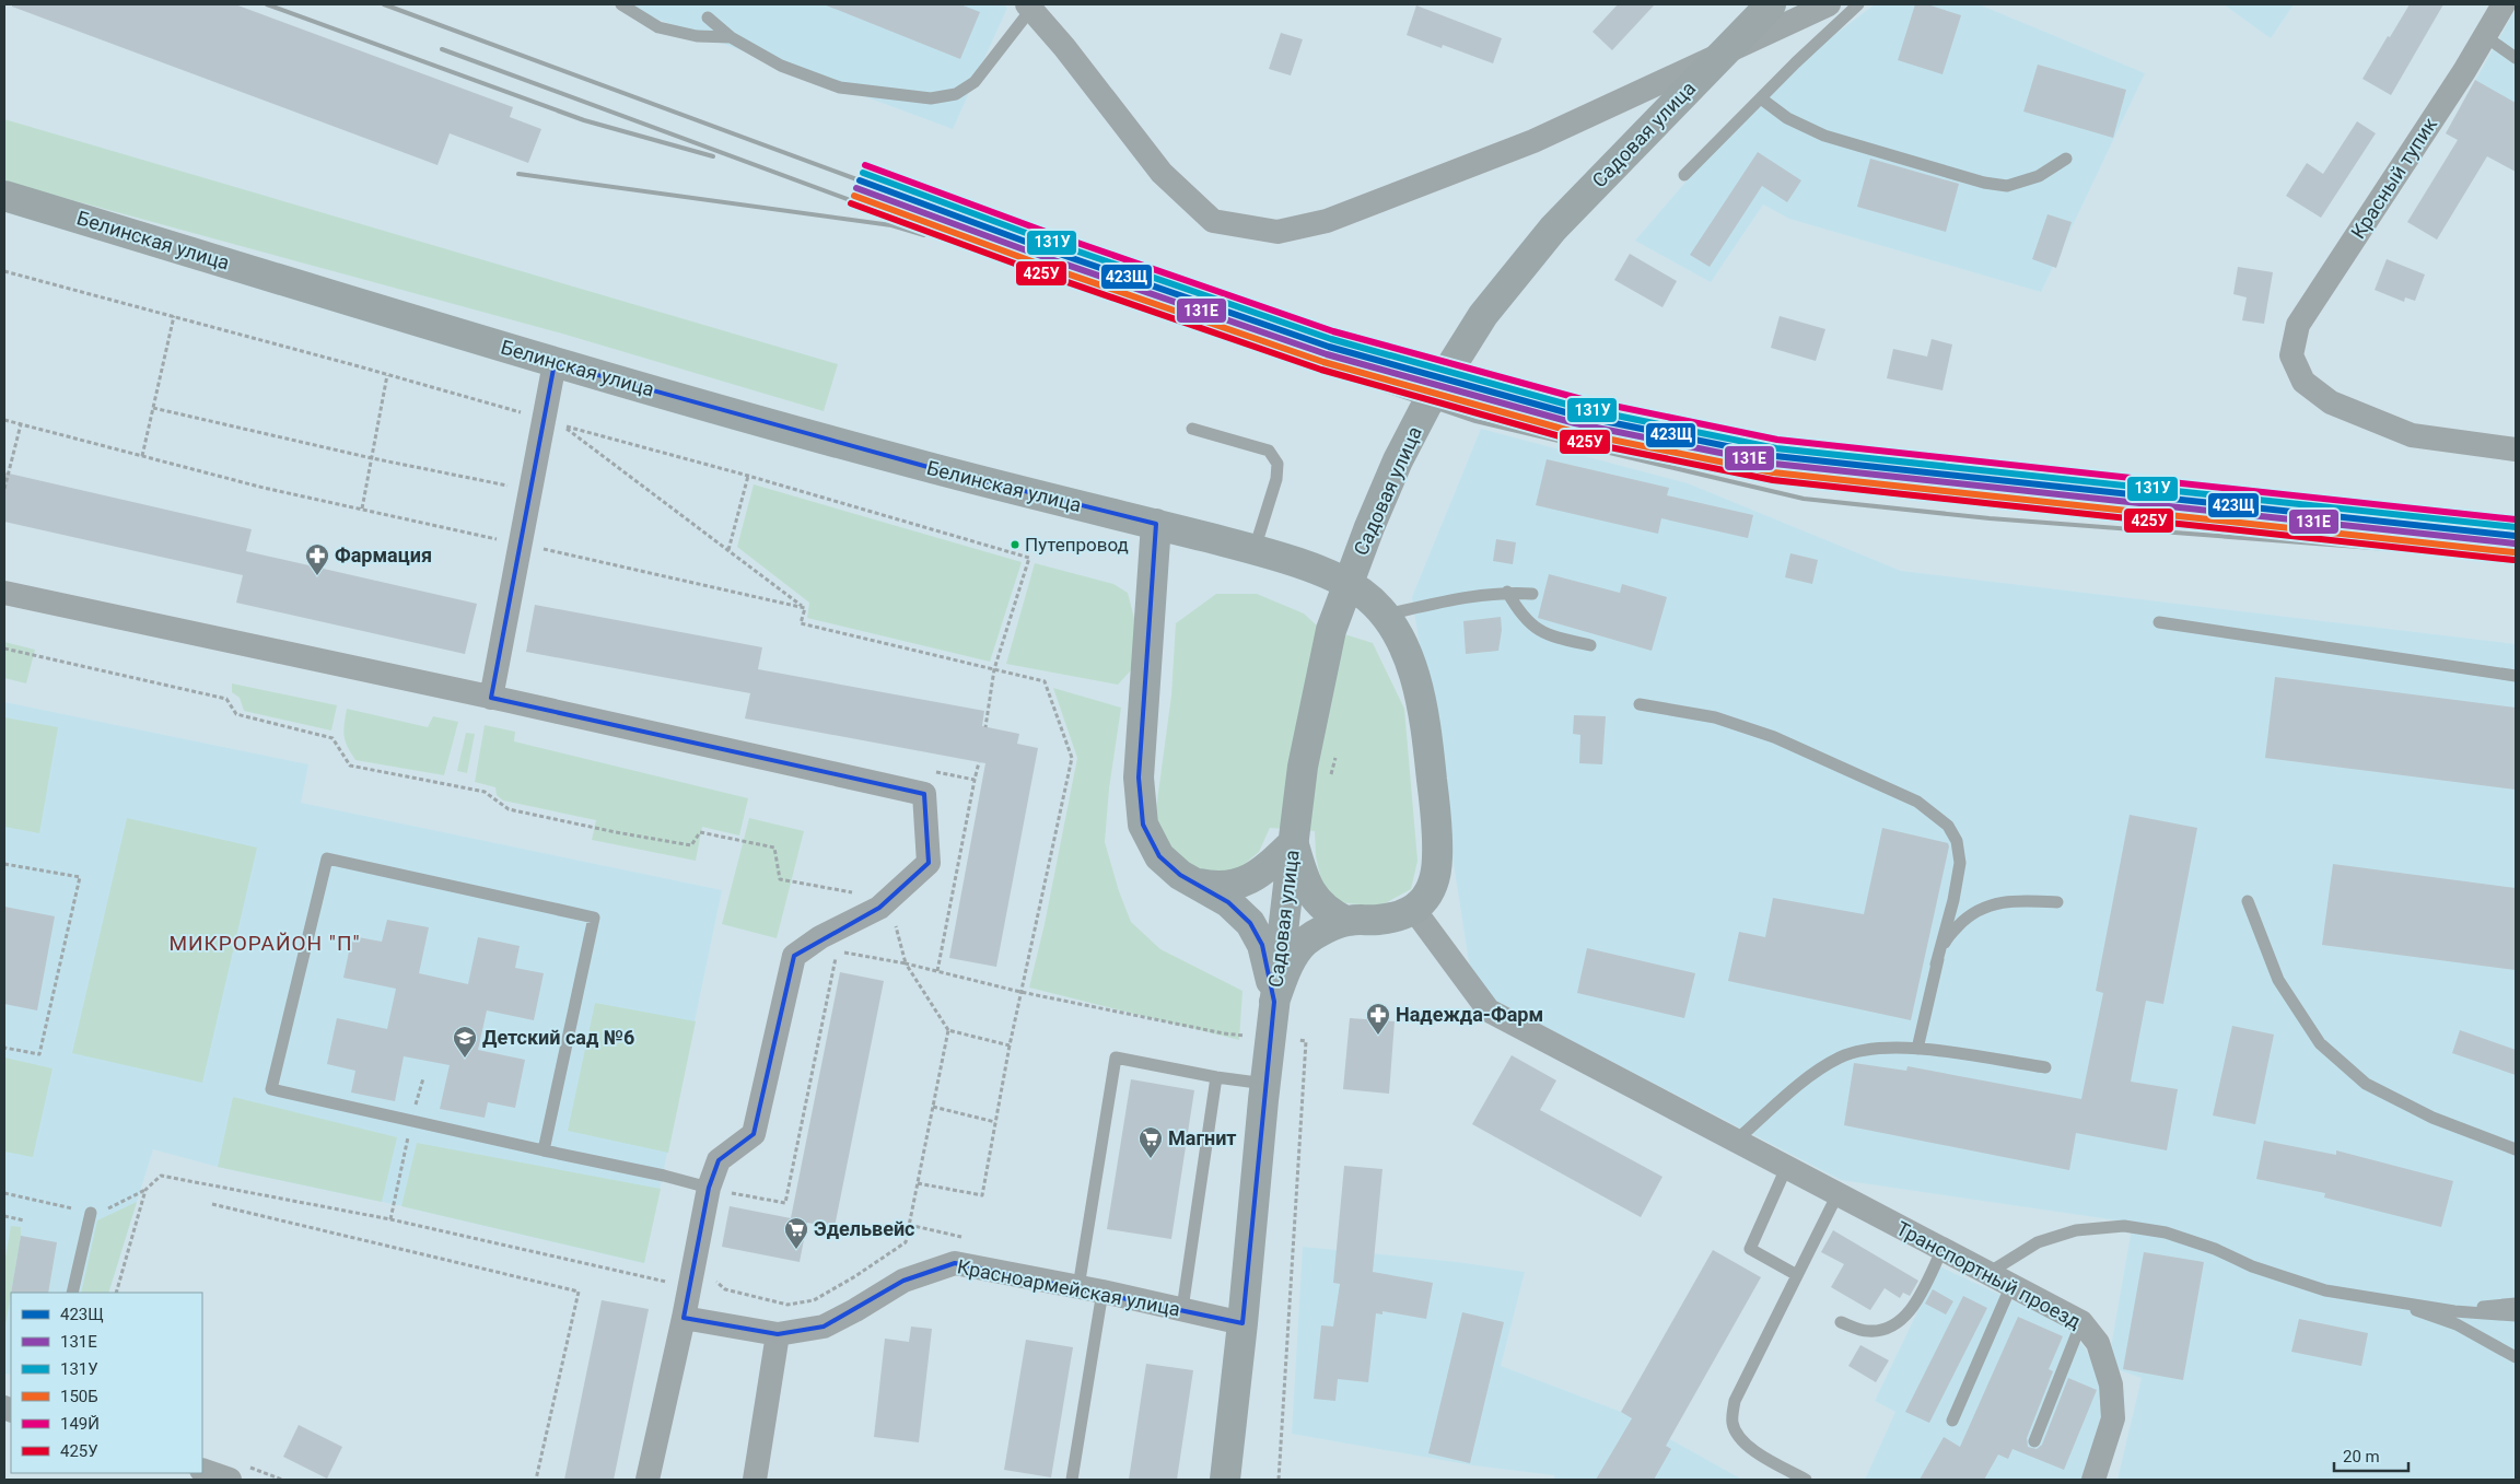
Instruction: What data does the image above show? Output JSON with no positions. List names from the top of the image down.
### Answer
{
  "streets": {
    "main road": ["Садовая улица", "Белинская улица"],
    "street": ["Красный тупик", "Транспортный проезд", "Красноармейская улица"]
  },
  "crossings": [
    ["Белинская улица", "Транспортный проезд"]
  ],
  "districts": ["МИКРОРАЙОН \"П\""],
  "places": {
    "other": ["Путепровод"],
    "pharmacy": ["Фармация", "Надежда-Фарм"],
    "school or university": ["Детский сад №6"],
    "supermarket": ["Магнит", "Эдельвейс"]
  },
  "lines": [
    "transit line 149Й",
    "transit line 131У",
    "transit line 423Щ",
    "transit line 131Е",
    "transit line 150Б",
    "transit line 425У"
  ],
  "legend": [
    "423Щ",
    "131Е",
    "131У",
    "150Б",
    "149Й",
    "425У"
  ],
  "scale_bar": "20 m"
}
